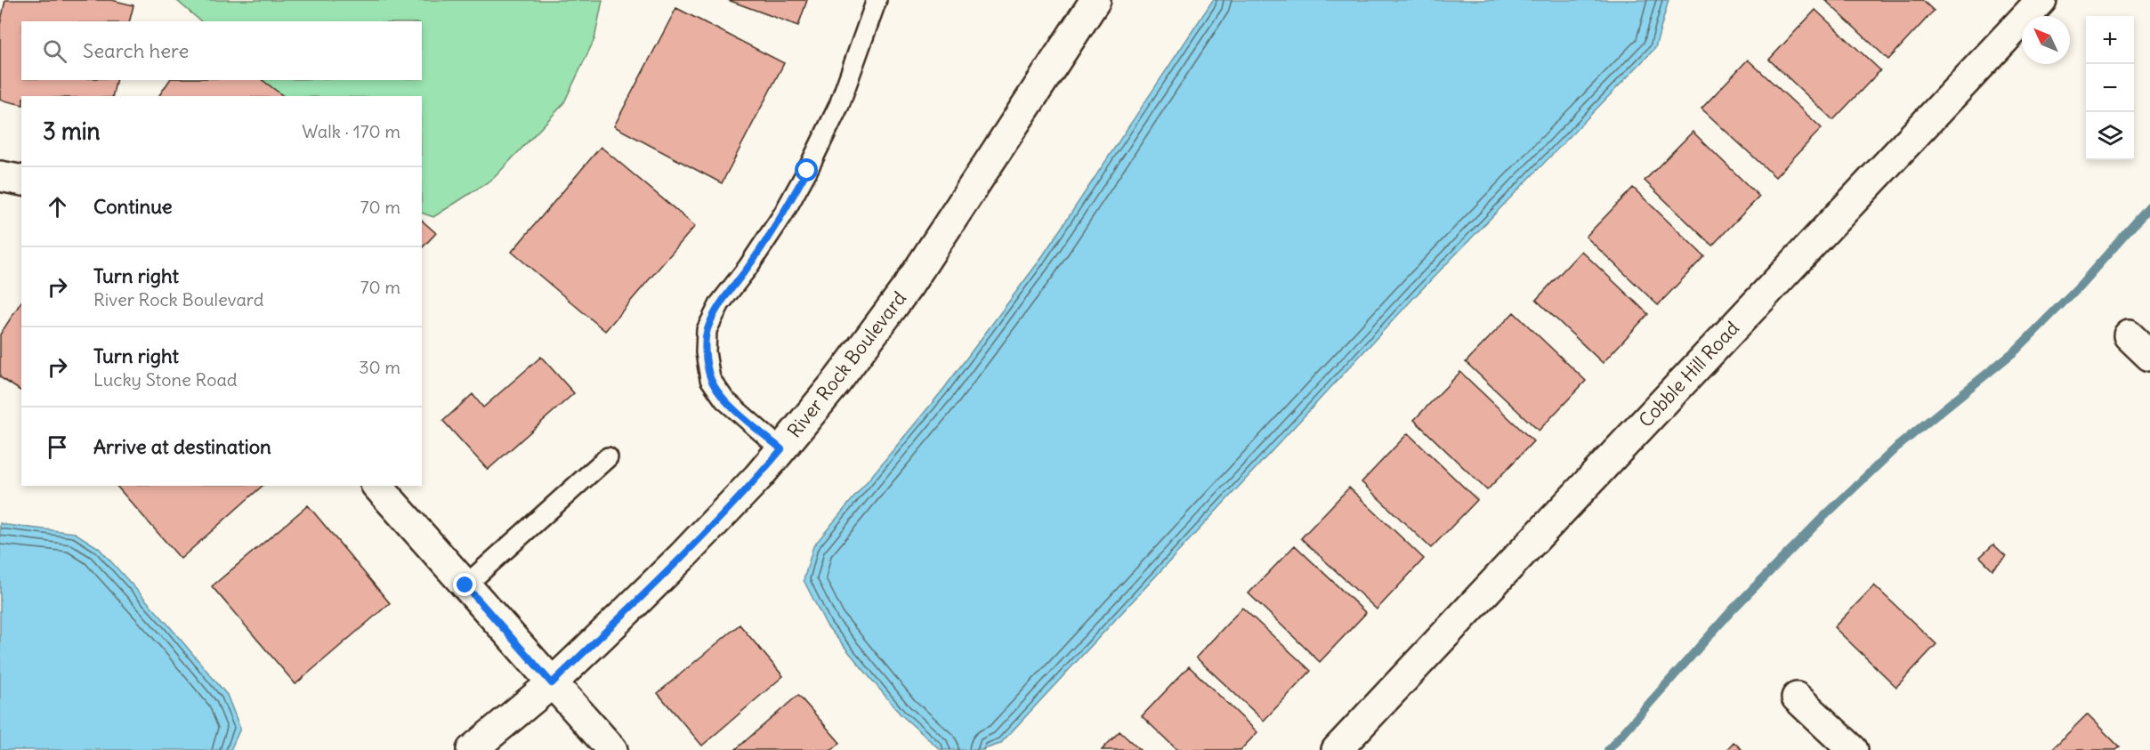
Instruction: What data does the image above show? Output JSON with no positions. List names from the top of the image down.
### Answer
{
  "streets": {
    "street": ["River Rock Boulevard", "Cobble Hill Road"]
  },
  "north": "top left",
  "page": {
    "map_buttons": ["+", "−"],
    "search": "Search here",
    "heading": ["3 min", "Walk · 170 m"],
    "list": [
      ["Continue", "70 m"],
      ["Turn right", "River Rock Boulevard", "70 m"],
      ["Turn right", "Lucky Stone Road", "30 m"],
      "Arrive at destination"
    ]
  }
}
